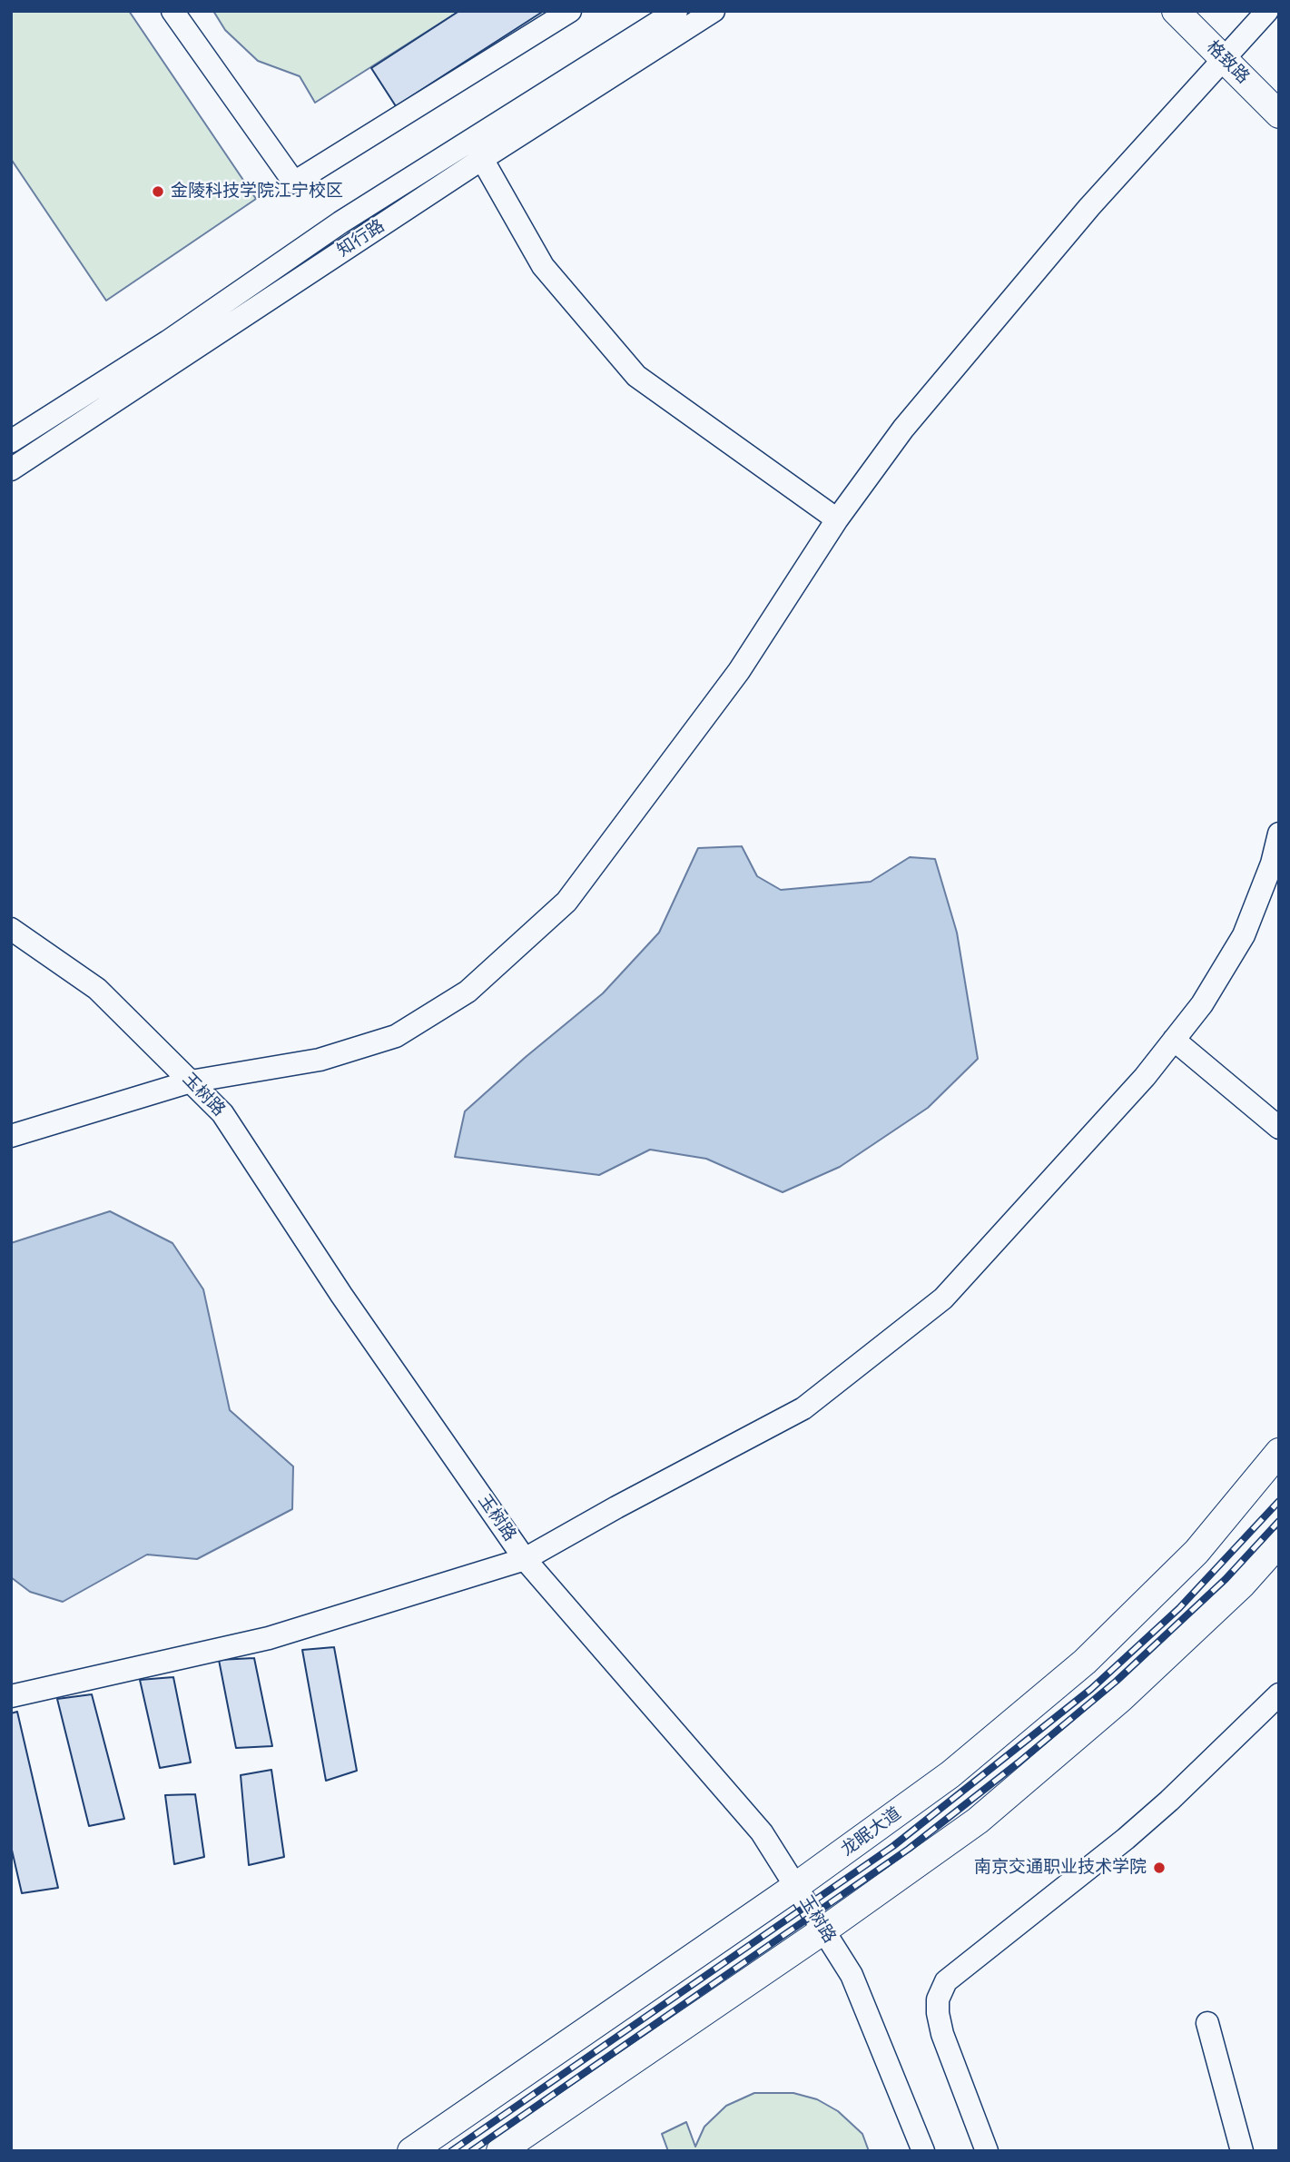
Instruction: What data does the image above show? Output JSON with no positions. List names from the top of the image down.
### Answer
{
  "streets": {
    "main road": ["格致路", "龙眠大道"],
    "street": ["知行路", "玉树路"]
  },
  "crossings": [
    ["玉树路", "龙眠大道"]
  ],
  "places": ["金陵科技学院江宁校区", "南京交通职业技术学院"]
}
